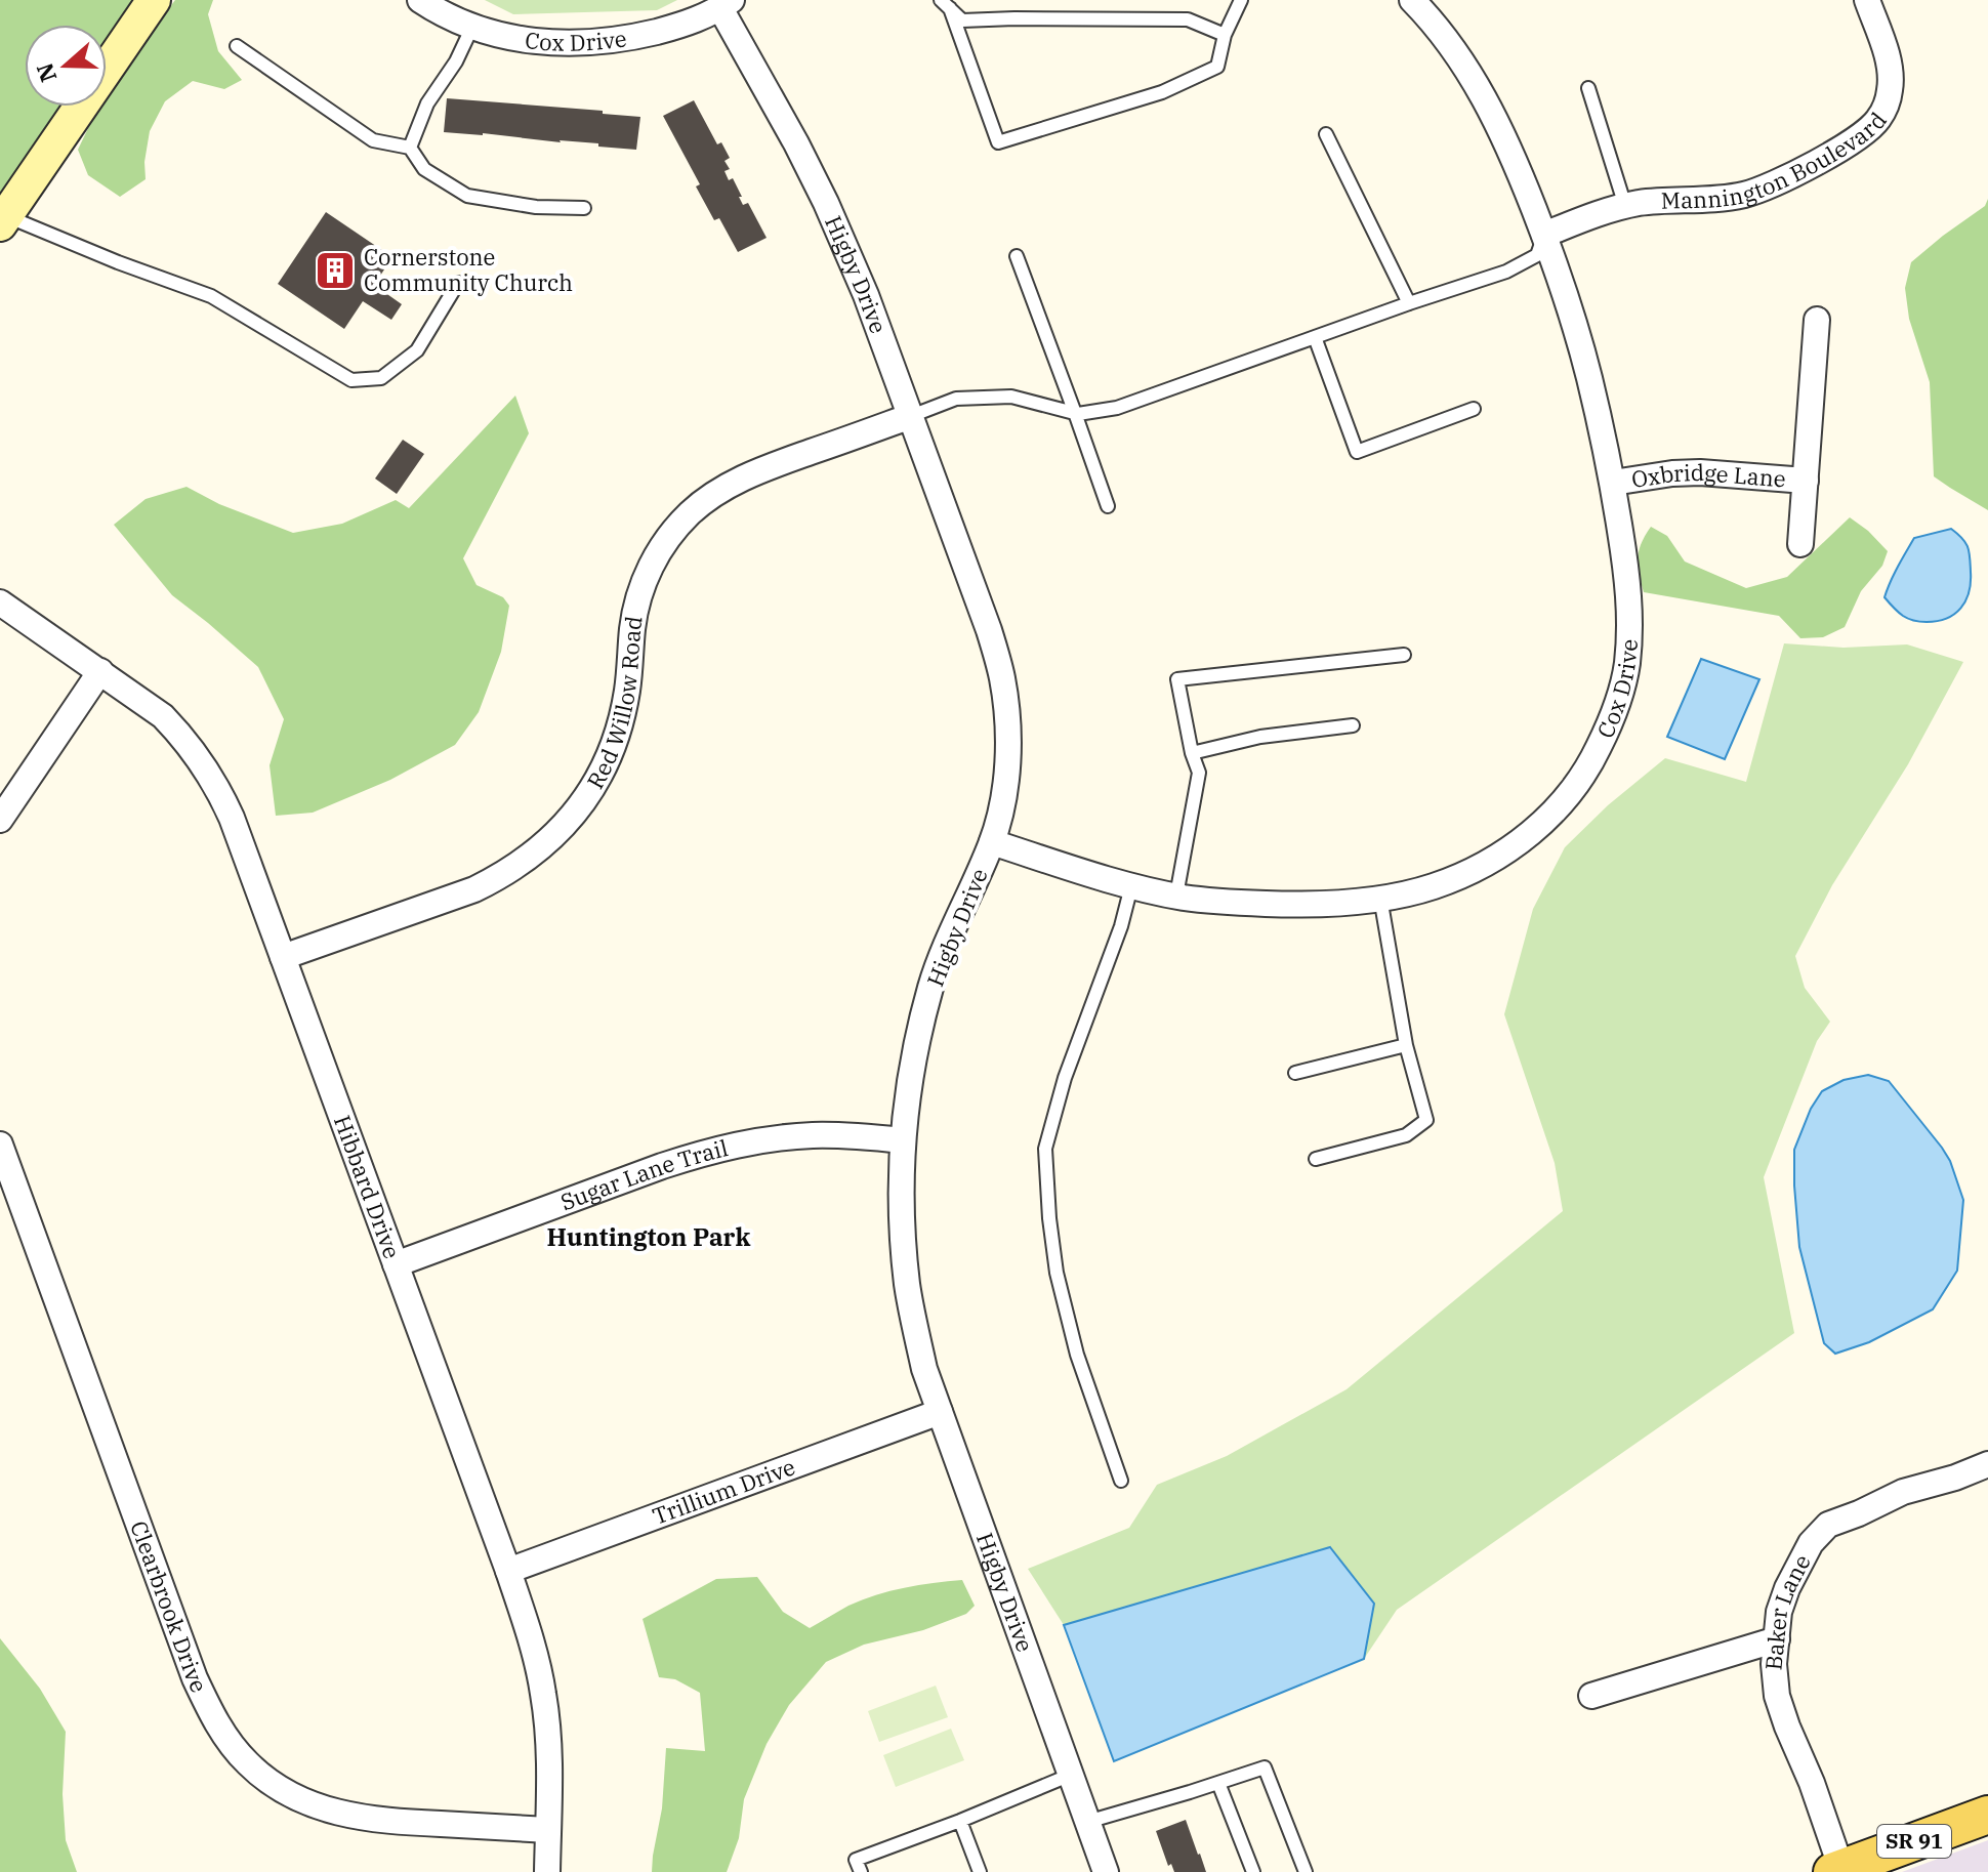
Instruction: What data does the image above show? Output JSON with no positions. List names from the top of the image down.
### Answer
{
  "streets": {
    "main road": ["SR 91"],
    "street": [
      "Cox Drive",
      "Mannington Boulevard",
      "Higby Drive",
      "Oxbridge Lane",
      "Red Willow Road",
      "Sugar Lane Trail",
      "Hibbard Drive",
      "Trillium Drive",
      "Clearbrook Drive",
      "Baker Lane"
    ]
  },
  "crossings": [
    ["Cox Drive", "Mannington Boulevard"],
    ["Cox Drive", "Higby Drive"],
    ["Cox Drive", "Oxbridge Lane"],
    ["Higby Drive", "Red Willow Road"],
    ["Higby Drive", "Sugar Lane Trail"],
    ["Higby Drive", "Trillium Drive"],
    ["Red Willow Road", "Hibbard Drive"],
    ["Sugar Lane Trail", "Hibbard Drive"],
    ["Hibbard Drive", "Trillium Drive"],
    ["Hibbard Drive", "Clearbrook Drive"],
    ["Baker Lane", "SR 91"]
  ],
  "districts": ["Huntington Park"],
  "places": {
    "building": ["Cornerstone Community Church"]
  },
  "north": "left"
}
